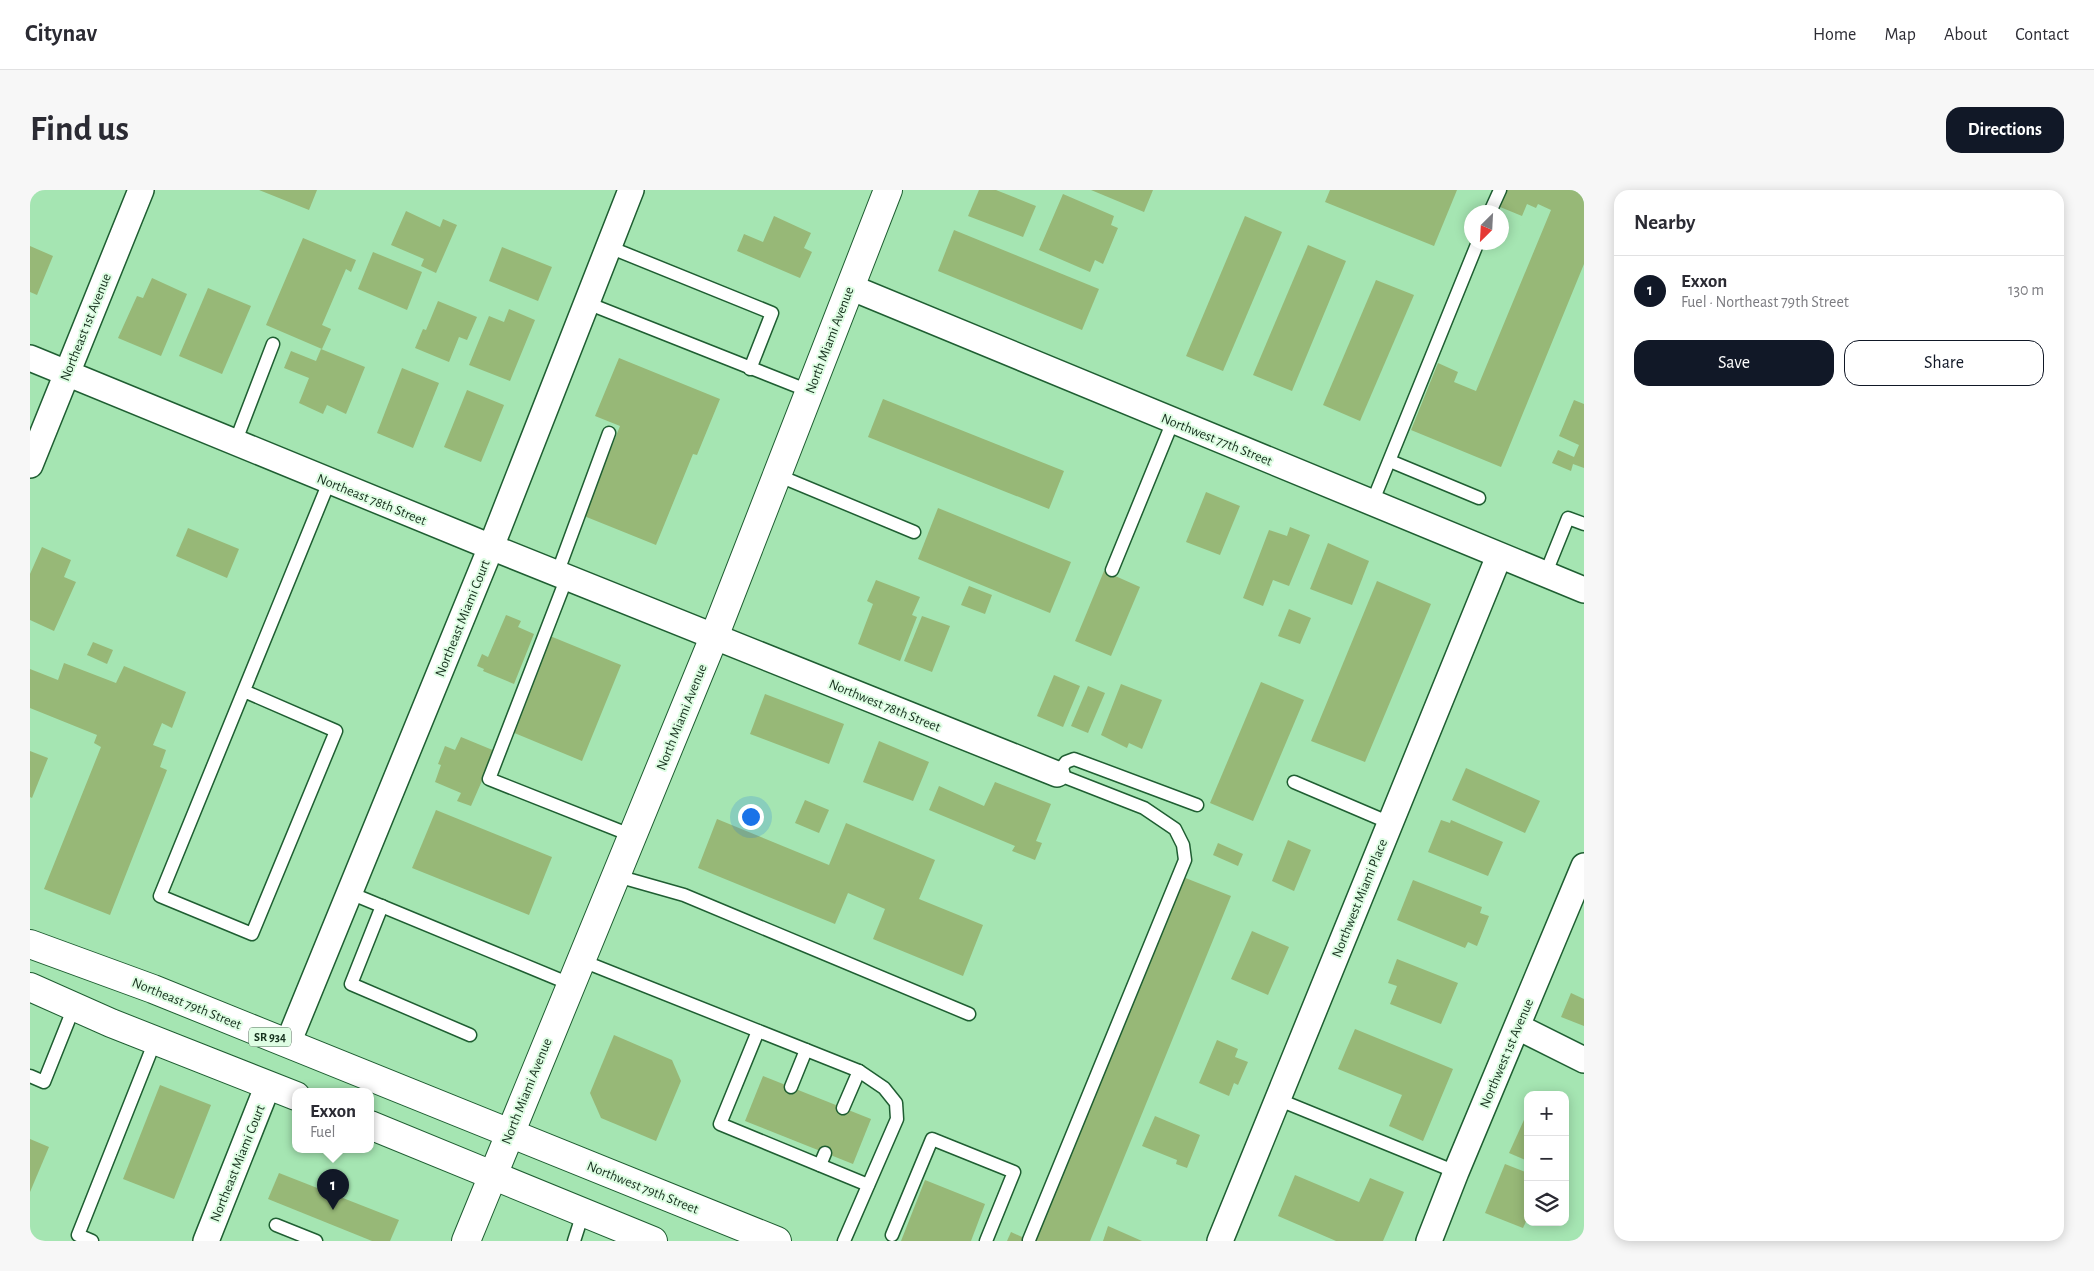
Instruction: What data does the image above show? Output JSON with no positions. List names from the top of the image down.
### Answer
{
  "streets": {
    "main road": [
      "North Miami Avenue",
      "Northeast 79th Street",
      "SR 934",
      "Northwest 79th Street"
    ],
    "street": [
      "Northeast 1st Avenue",
      "Northwest 77th Street",
      "Northeast 78th Street",
      "Northeast Miami Court",
      "Northwest 78th Street",
      "Northwest Miami Place",
      "Northwest 1st Avenue"
    ]
  },
  "crossings": [
    ["Northeast 1st Avenue", "Northeast 78th Street"],
    ["North Miami Avenue", "Northwest 77th Street"],
    ["North Miami Avenue", "Northeast 78th Street"],
    ["North Miami Avenue", "Northwest 78th Street"],
    ["North Miami Avenue", "Northeast 79th Street"],
    ["North Miami Avenue", "Northwest 79th Street"],
    ["Northwest 77th Street", "Northwest Miami Place"],
    ["Northeast 78th Street", "Northeast Miami Court"],
    ["Northeast 78th Street", "Northwest 78th Street"],
    ["Northeast Miami Court", "Northeast 79th Street"],
    ["Northeast 79th Street", "Northwest 79th Street"]
  ],
  "north": "bottom left",
  "page": {
    "header": "Citynav",
    "nav": [
      "Home",
      "Map",
      "About",
      "Contact"
    ],
    "buttons": [
      "Directions",
      ["Save", "Share"]
    ],
    "title": "Find us",
    "heading": "Nearby",
    "list": [
      {
        "mark": "1",
        "name": "Exxon",
        "note": "Fuel · Northeast 79th Street",
        "value": "130 m"
      }
    ],
    "popup": ["Exxon", "Fuel"],
    "map_buttons": ["+", "−"],
    "pins": "1"
  }
}
